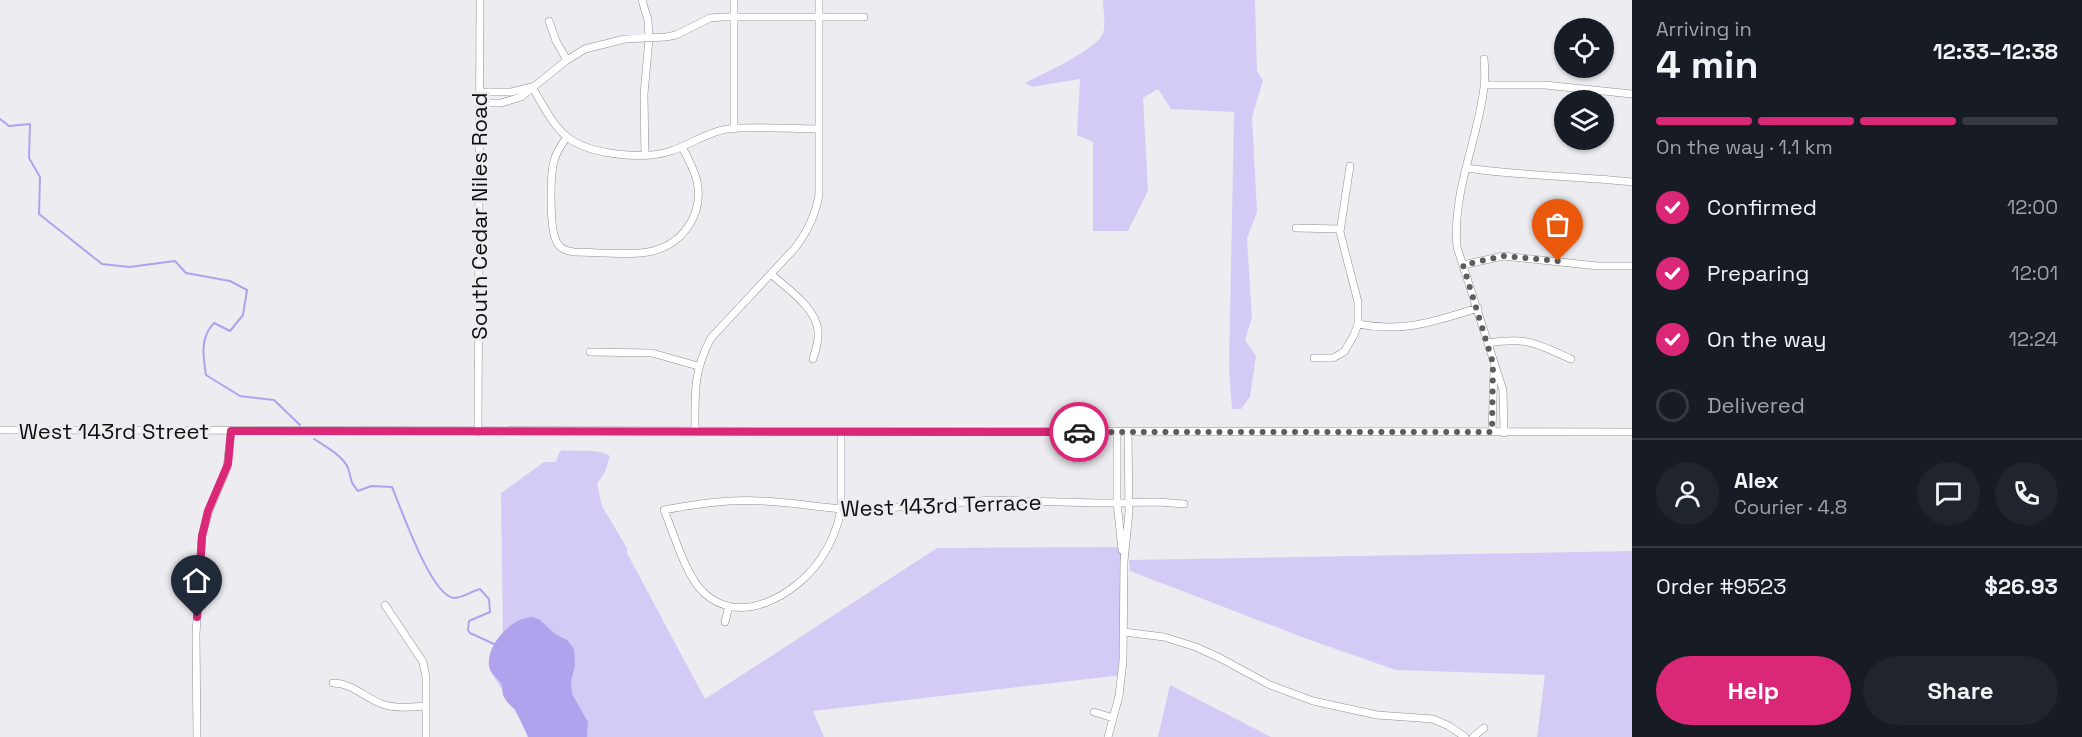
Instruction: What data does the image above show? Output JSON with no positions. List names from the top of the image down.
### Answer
{
  "streets": {
    "street": ["South Cedar Niles Road", "West 143rd Street", "West 143rd Terrace"]
  },
  "crossings": [
    ["South Cedar Niles Road", "West 143rd Street"]
  ],
  "page": {
    "heading": ["4 min", "Arriving in", "12:33–12:38"],
    "panel": [
      "Alex",
      "Courier · 4.8",
      "Order #9523",
      "$26.93"
    ],
    "bar": "On the way · 1.1 km",
    "list": [
      ["Confirmed", "12:00"],
      ["Preparing", "12:01"],
      ["On the way", "12:24"],
      "Delivered"
    ],
    "buttons": ["Help", "Share"]
  }
}
